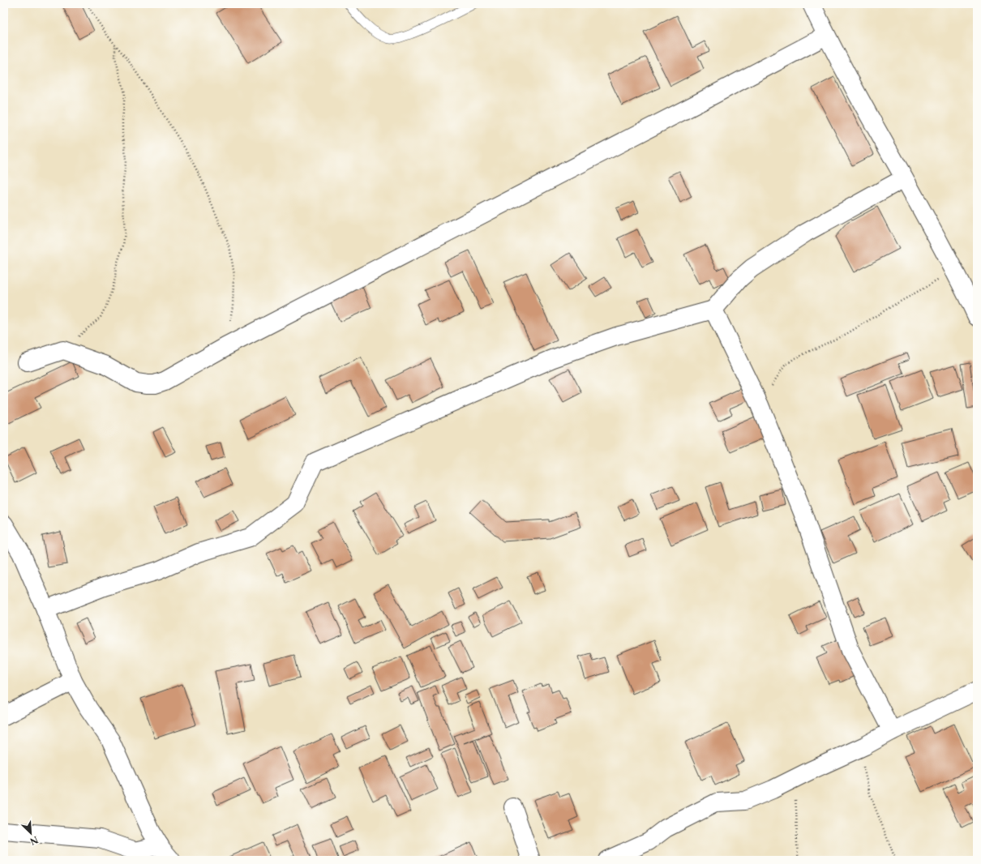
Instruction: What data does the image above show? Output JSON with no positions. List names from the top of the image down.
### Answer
{
  "north": "bottom right"
}
